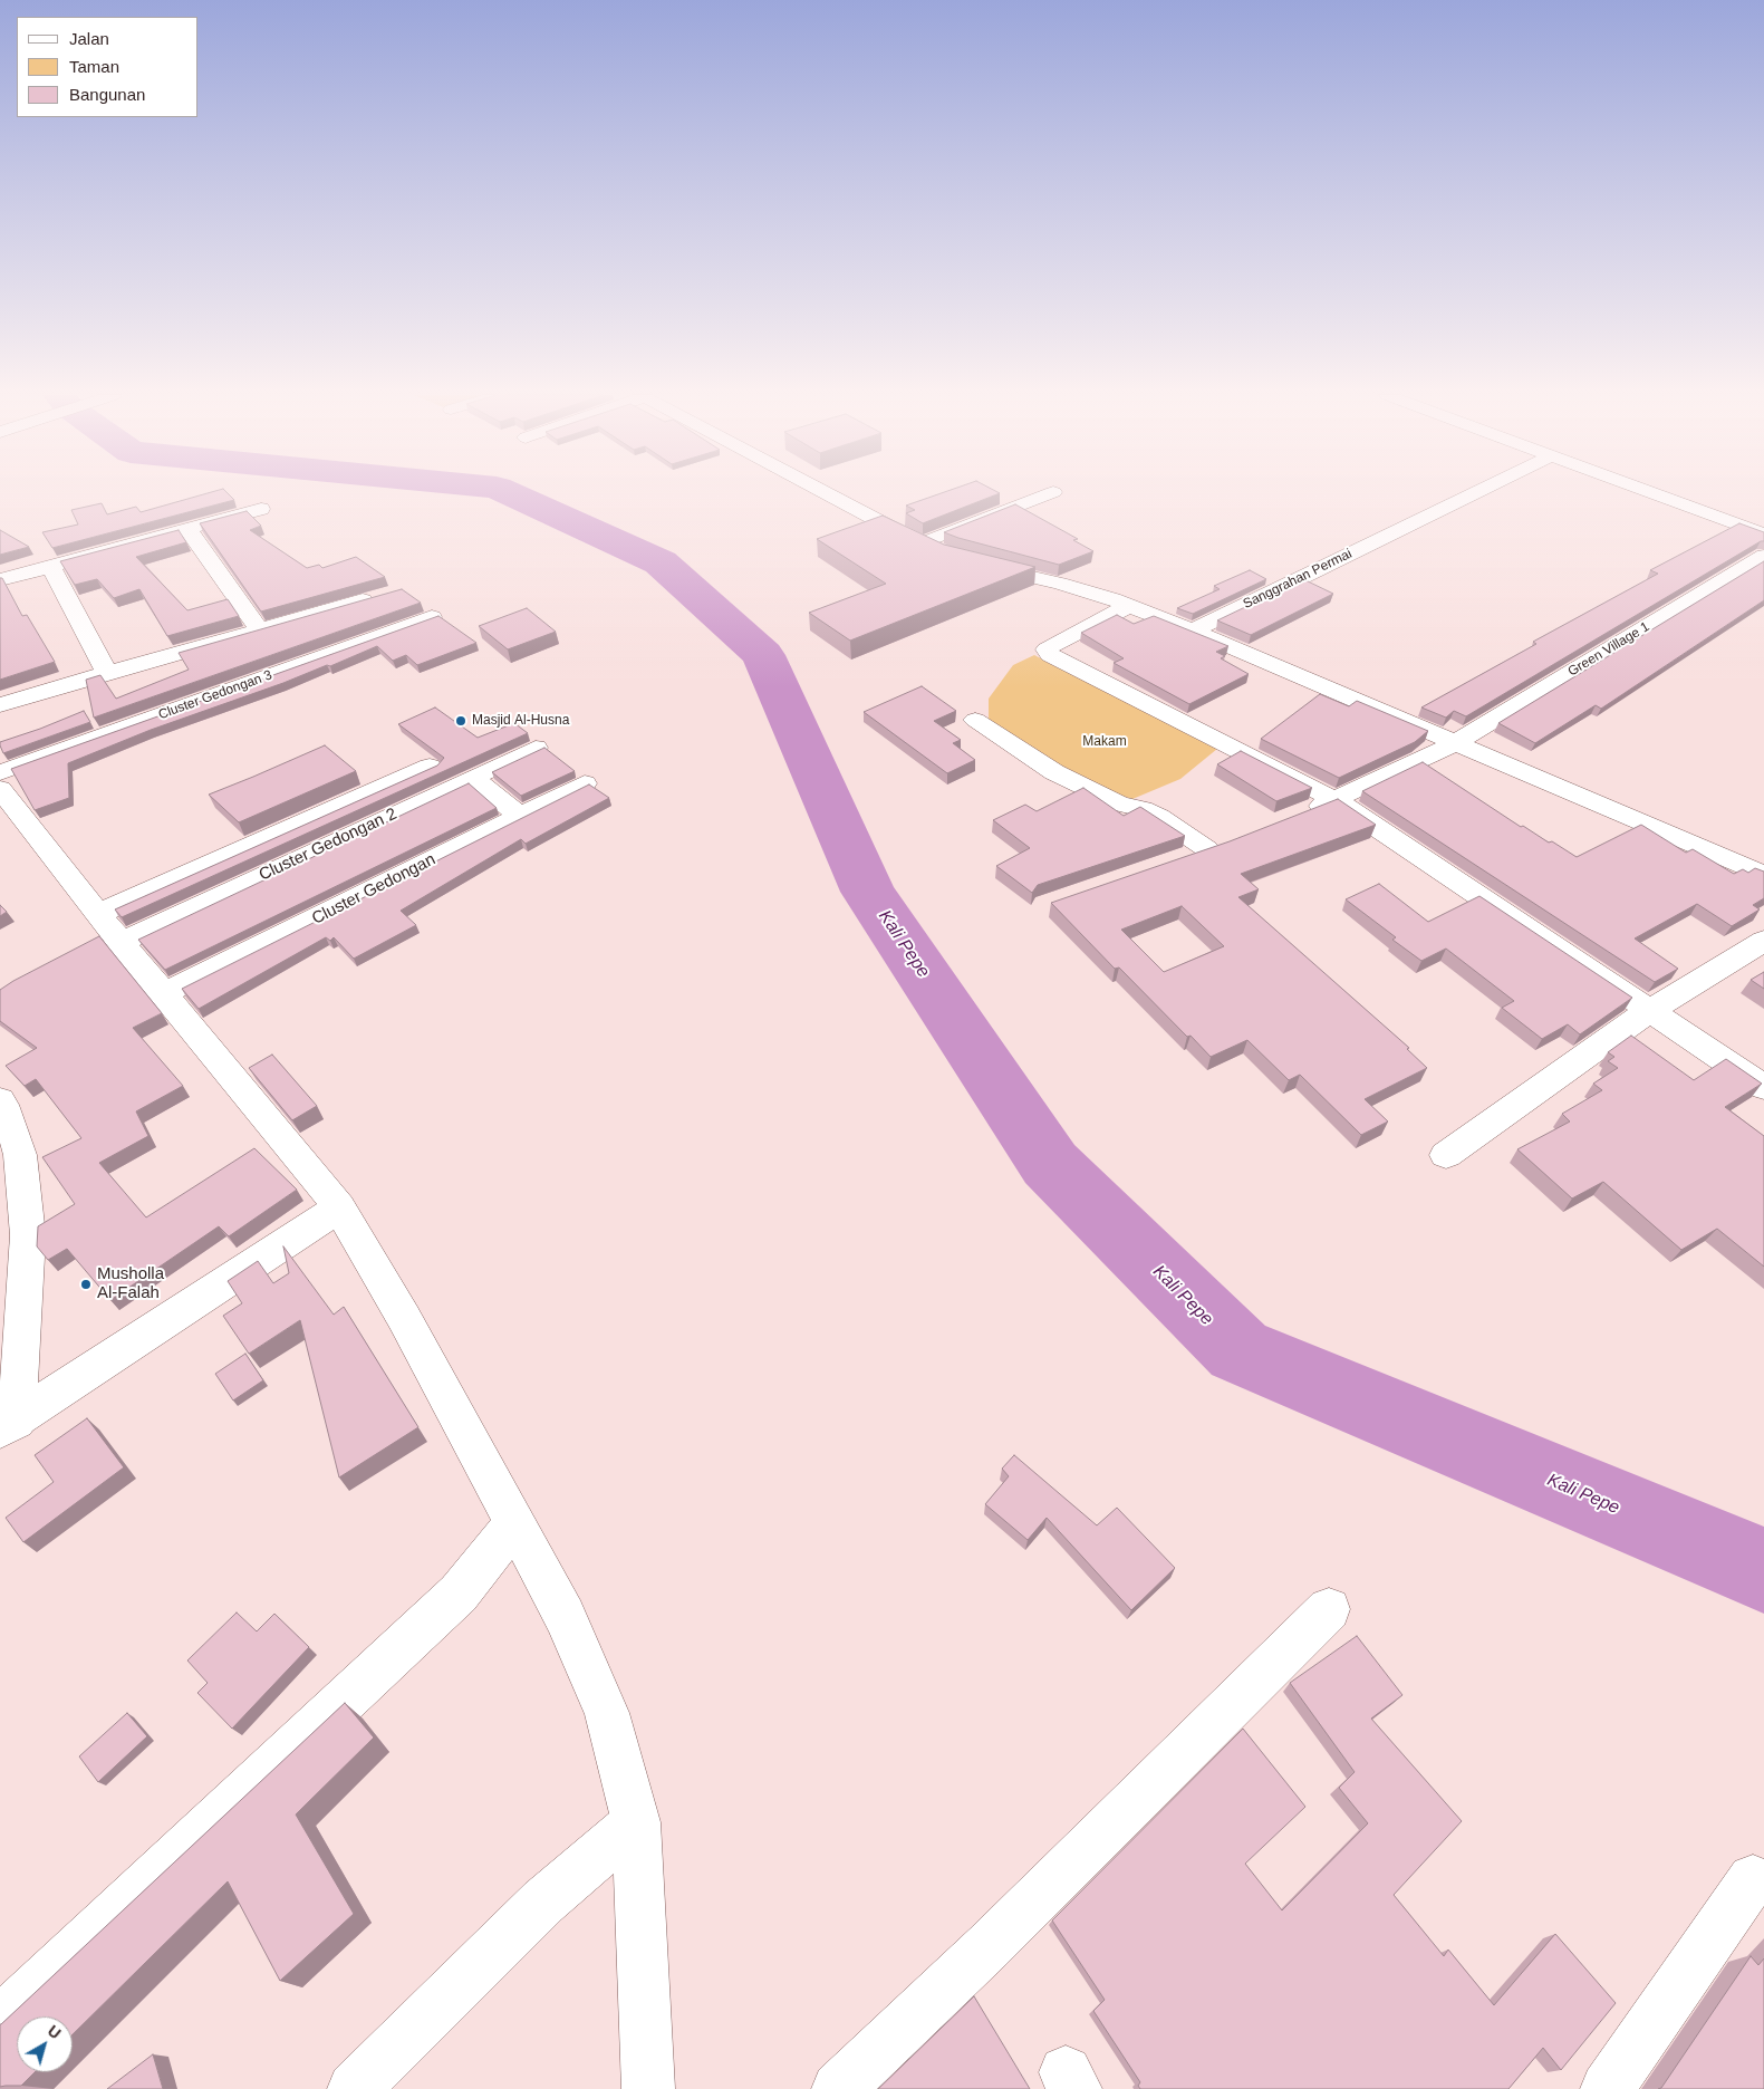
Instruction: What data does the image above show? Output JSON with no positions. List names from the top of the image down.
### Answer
{
  "streets": {
    "street": [
      "Sanggrahan Permai",
      "Green Village 1",
      "Cluster Gedongan 3",
      "Cluster Gedongan 2",
      "Cluster Gedongan"
    ]
  },
  "water": ["Kali Pepe"],
  "parks": ["Makam"],
  "places": ["Masjid Al-Husna", "Musholla Al-Falah"],
  "legend": ["Jalan", "Taman", "Bangunan"],
  "north": "top right"
}
